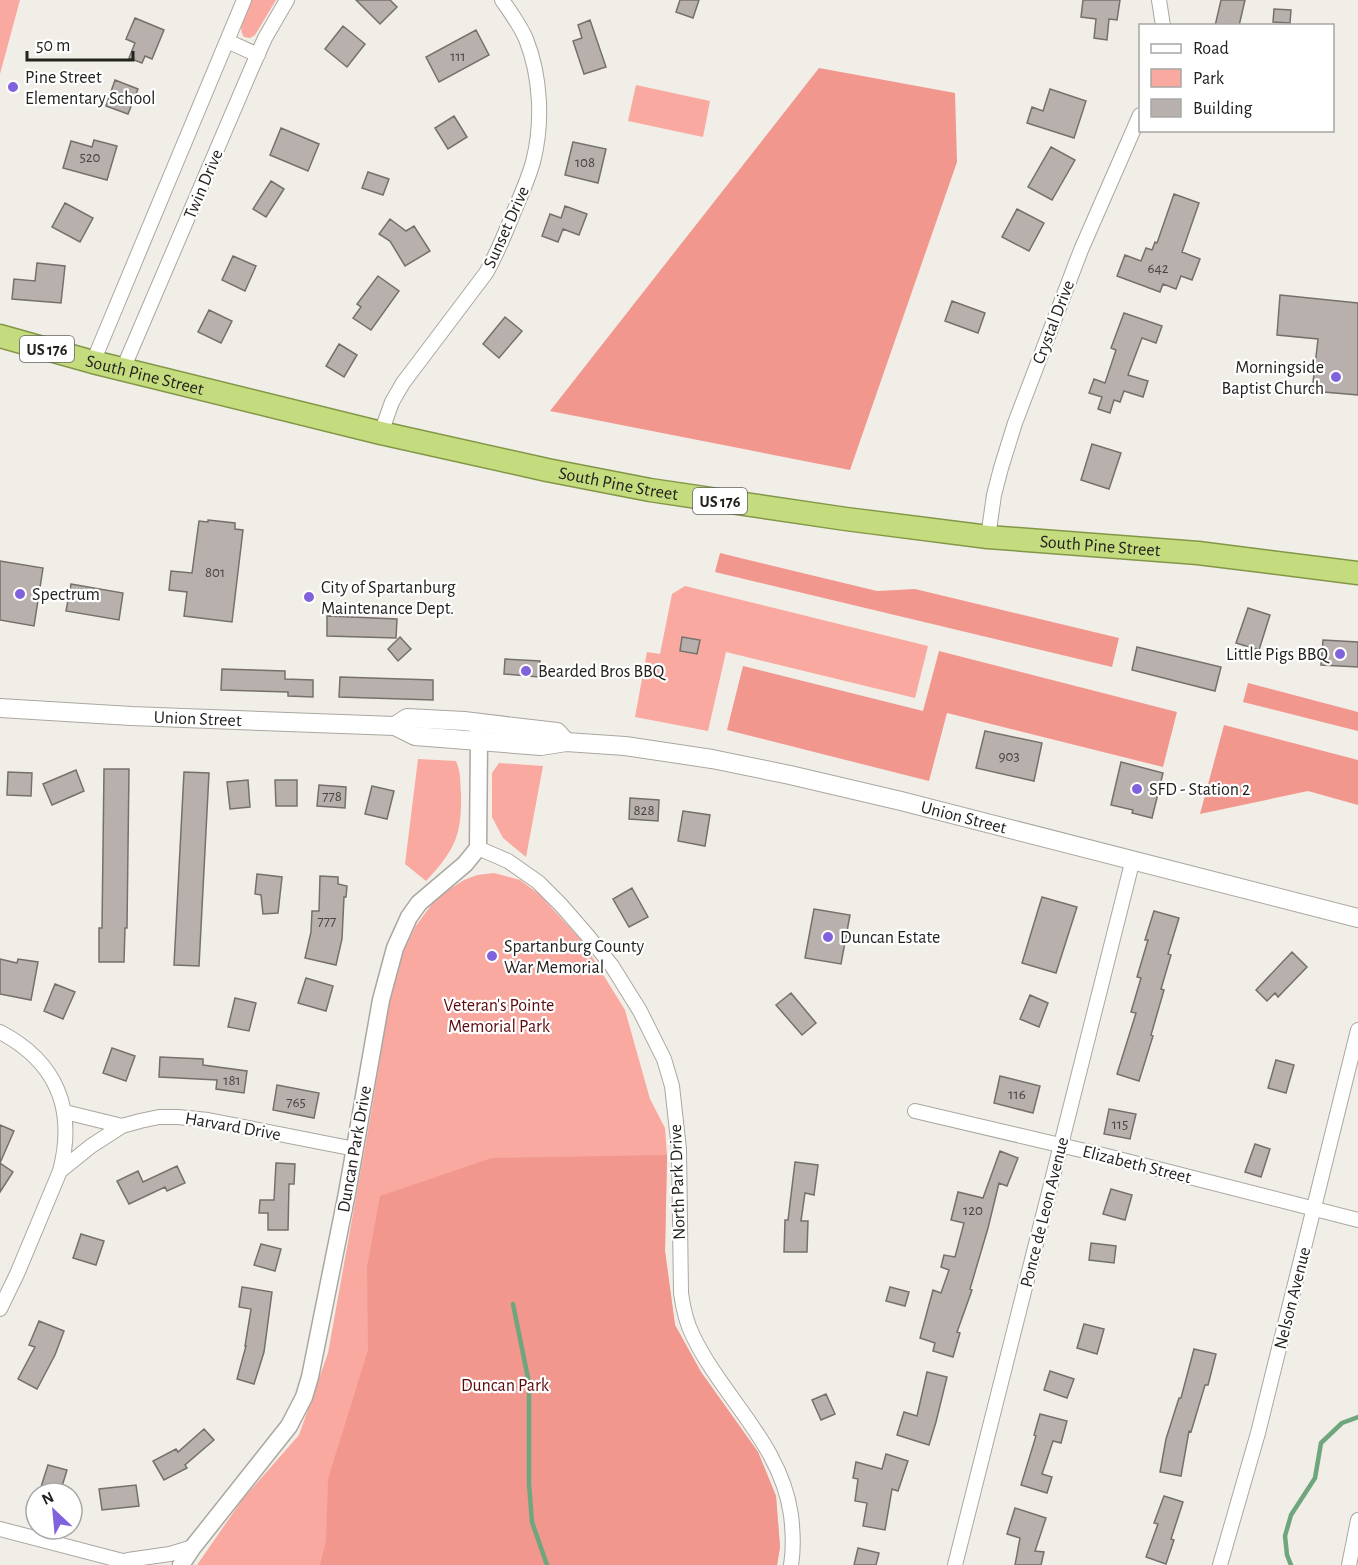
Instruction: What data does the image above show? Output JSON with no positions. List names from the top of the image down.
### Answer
{
  "streets": {
    "highway": ["US 176", "South Pine Street"],
    "main road": ["Union Street"],
    "street": [
      "Twin Drive",
      "Sunset Drive",
      "Crystal Drive",
      "Harvard Drive",
      "Duncan Park Drive",
      "Elizabeth Street",
      "North Park Drive",
      "Ponce de Leon Avenue",
      "Nelson Avenue"
    ]
  },
  "crossings": [
    ["Twin Drive", "South Pine Street"],
    ["Sunset Drive", "South Pine Street"],
    ["Crystal Drive", "South Pine Street"],
    ["Union Street", "Ponce de Leon Avenue"],
    ["Harvard Drive", "Duncan Park Drive"],
    ["Duncan Park Drive", "North Park Drive"],
    ["Elizabeth Street", "Ponce de Leon Avenue"],
    ["Elizabeth Street", "Nelson Avenue"]
  ],
  "parks": ["Veteran's Pointe Memorial Park", "Duncan Park"],
  "places": [
    "Pine Street Elementary School",
    "Morningside Baptist Church",
    "Spectrum",
    "City of Spartanburg Maintenance Dept.",
    "Little Pigs BBQ",
    "Bearded Bros BBQ",
    "SFD - Station 2",
    "Duncan Estate",
    "Spartanburg County War Memorial"
  ],
  "house_numbers": [
    "111",
    "520",
    "108",
    "642",
    "801",
    "903",
    "778",
    "828",
    "777",
    "181",
    "116",
    "765",
    "115",
    "120"
  ],
  "legend": ["Road", "Park", "Building"],
  "scale_bar": "50 m",
  "north": "top left"
}
